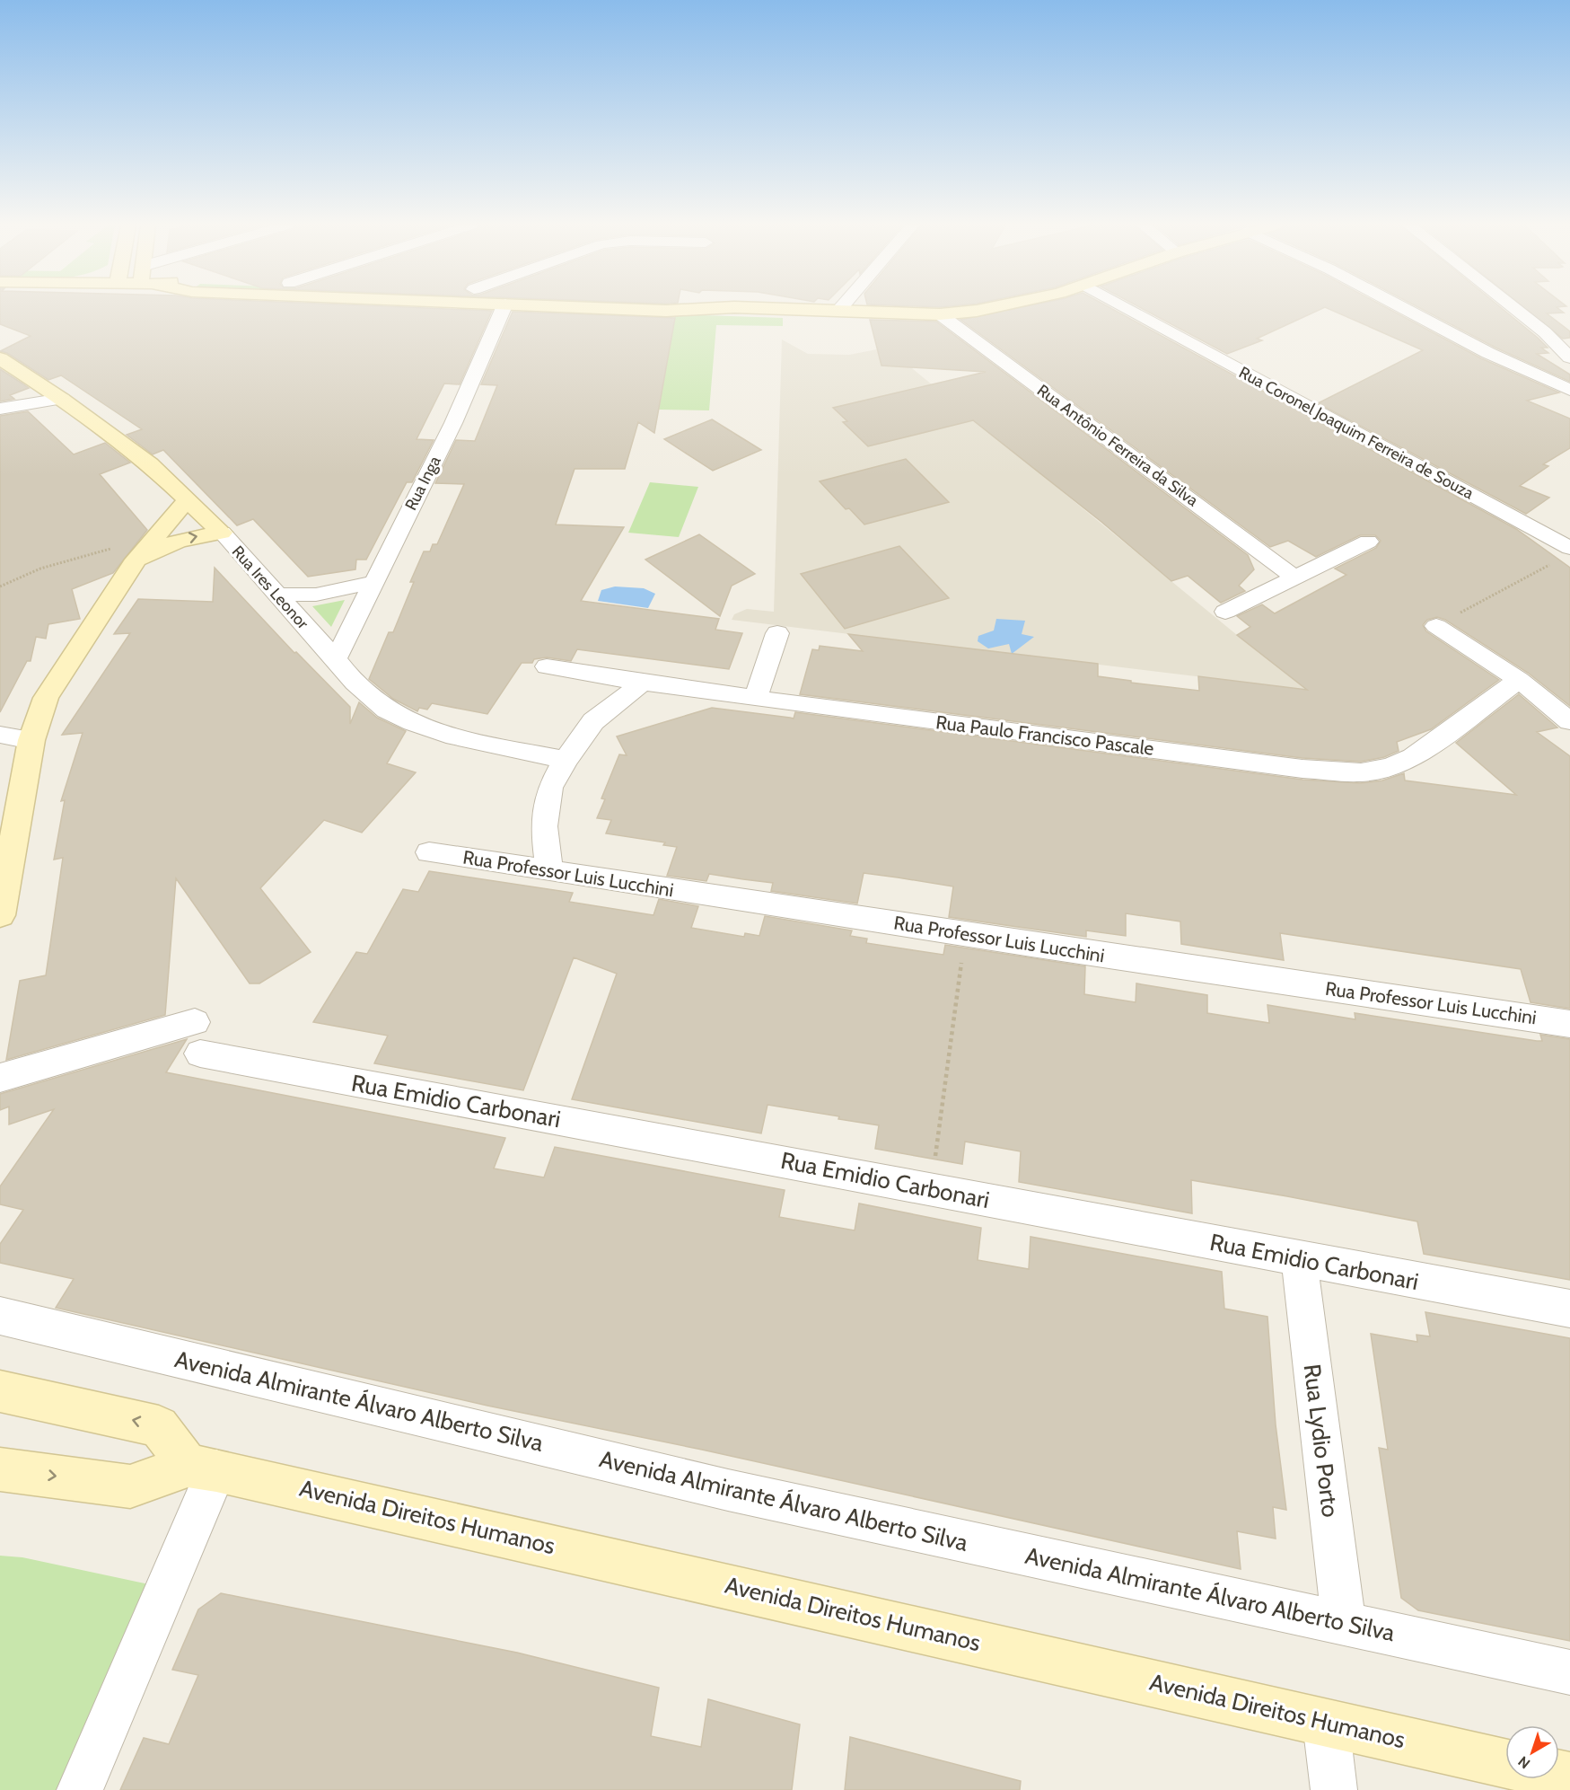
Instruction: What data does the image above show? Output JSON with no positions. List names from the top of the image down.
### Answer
{
  "streets": {
    "street": [
      "Rua Coronel Joaquim Ferreira de Souza",
      "Rua Antônio Ferreira da Silva",
      "Rua Inga",
      "Rua Ires Leonor",
      "Rua Paulo Francisco Pascale",
      "Rua Professor Luis Lucchini",
      "Rua Emidio Carbonari",
      "Avenida Almirante Álvaro Alberto Silva",
      "Rua Lydio Porto",
      "Avenida Direitos Humanos"
    ]
  },
  "crossings": [
    ["Rua Inga", "Rua Ires Leonor"],
    ["Rua Emidio Carbonari", "Rua Lydio Porto"],
    ["Avenida Almirante Álvaro Alberto Silva", "Rua Lydio Porto"]
  ],
  "north": "bottom left"
}
